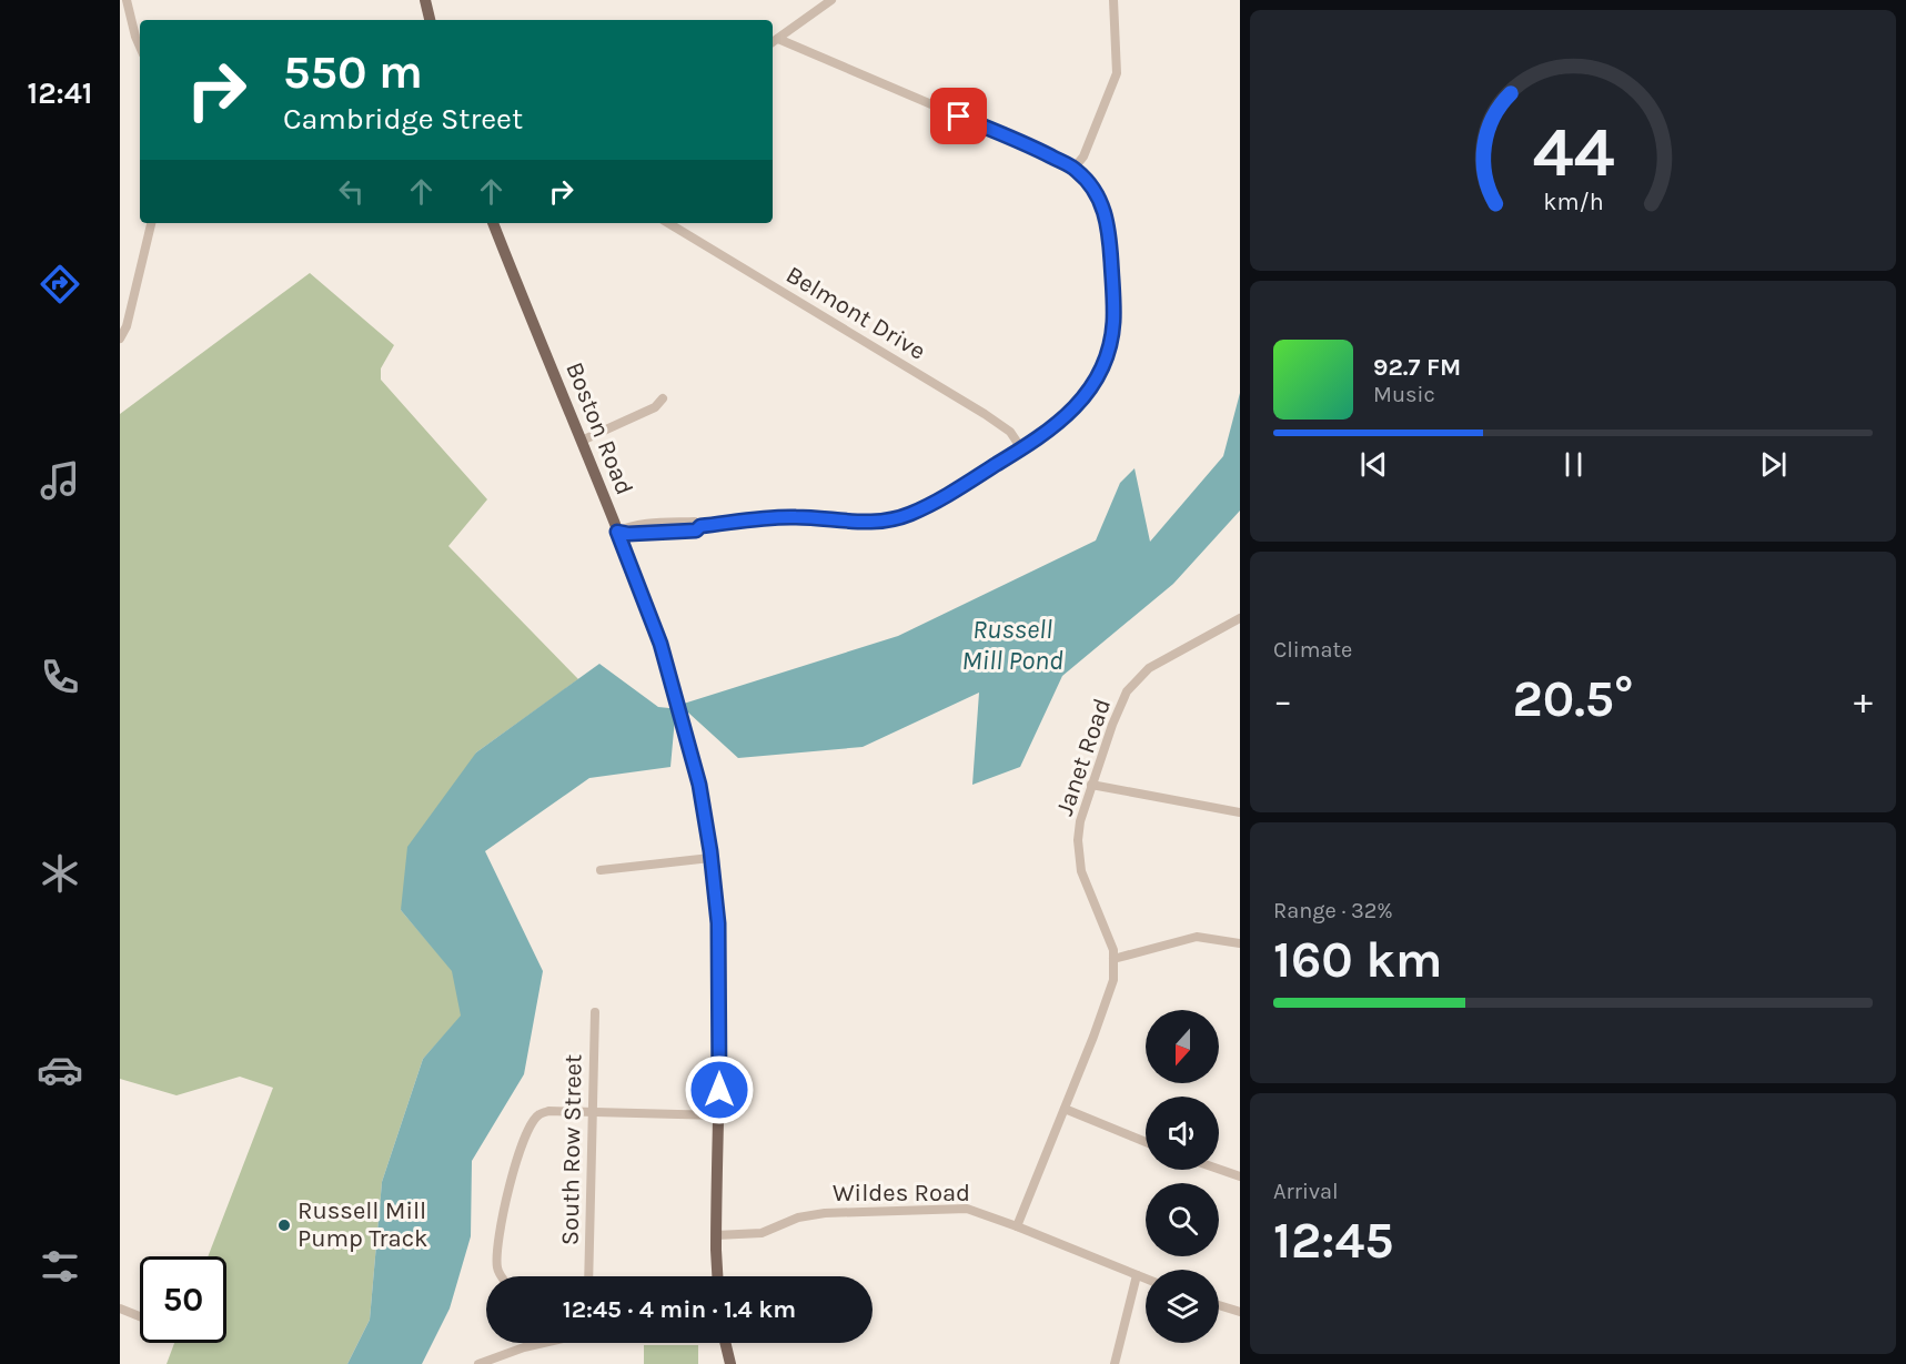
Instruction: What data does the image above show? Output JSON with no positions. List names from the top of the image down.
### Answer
{
  "streets": {
    "main road": ["Boston Road"],
    "street": [
      "Belmont Drive",
      "Janet Road",
      "South Row Street",
      "Wildes Road"
    ]
  },
  "crossings": [
    ["Boston Road", "Wildes Road"],
    ["Janet Road", "Wildes Road"]
  ],
  "water": ["Russell Mill Pond"],
  "places": ["Russell Mill Pump Track"],
  "north": "bottom",
  "page": {
    "tabs": "12:41",
    "turn": ["550 m", "Cambridge Street"],
    "song": ["92.7 FM", "Music"],
    "tile": [
      "Climate",
      ["Range · 32%", "160 km"],
      ["Arrival", "12:45"]
    ],
    "heat": ["−", "20.5°", "+"],
    "limit": "50",
    "trip": "12:45 · 4 min · 1.4 km",
    "gauge": ["44", "km/h"]
  }
}
